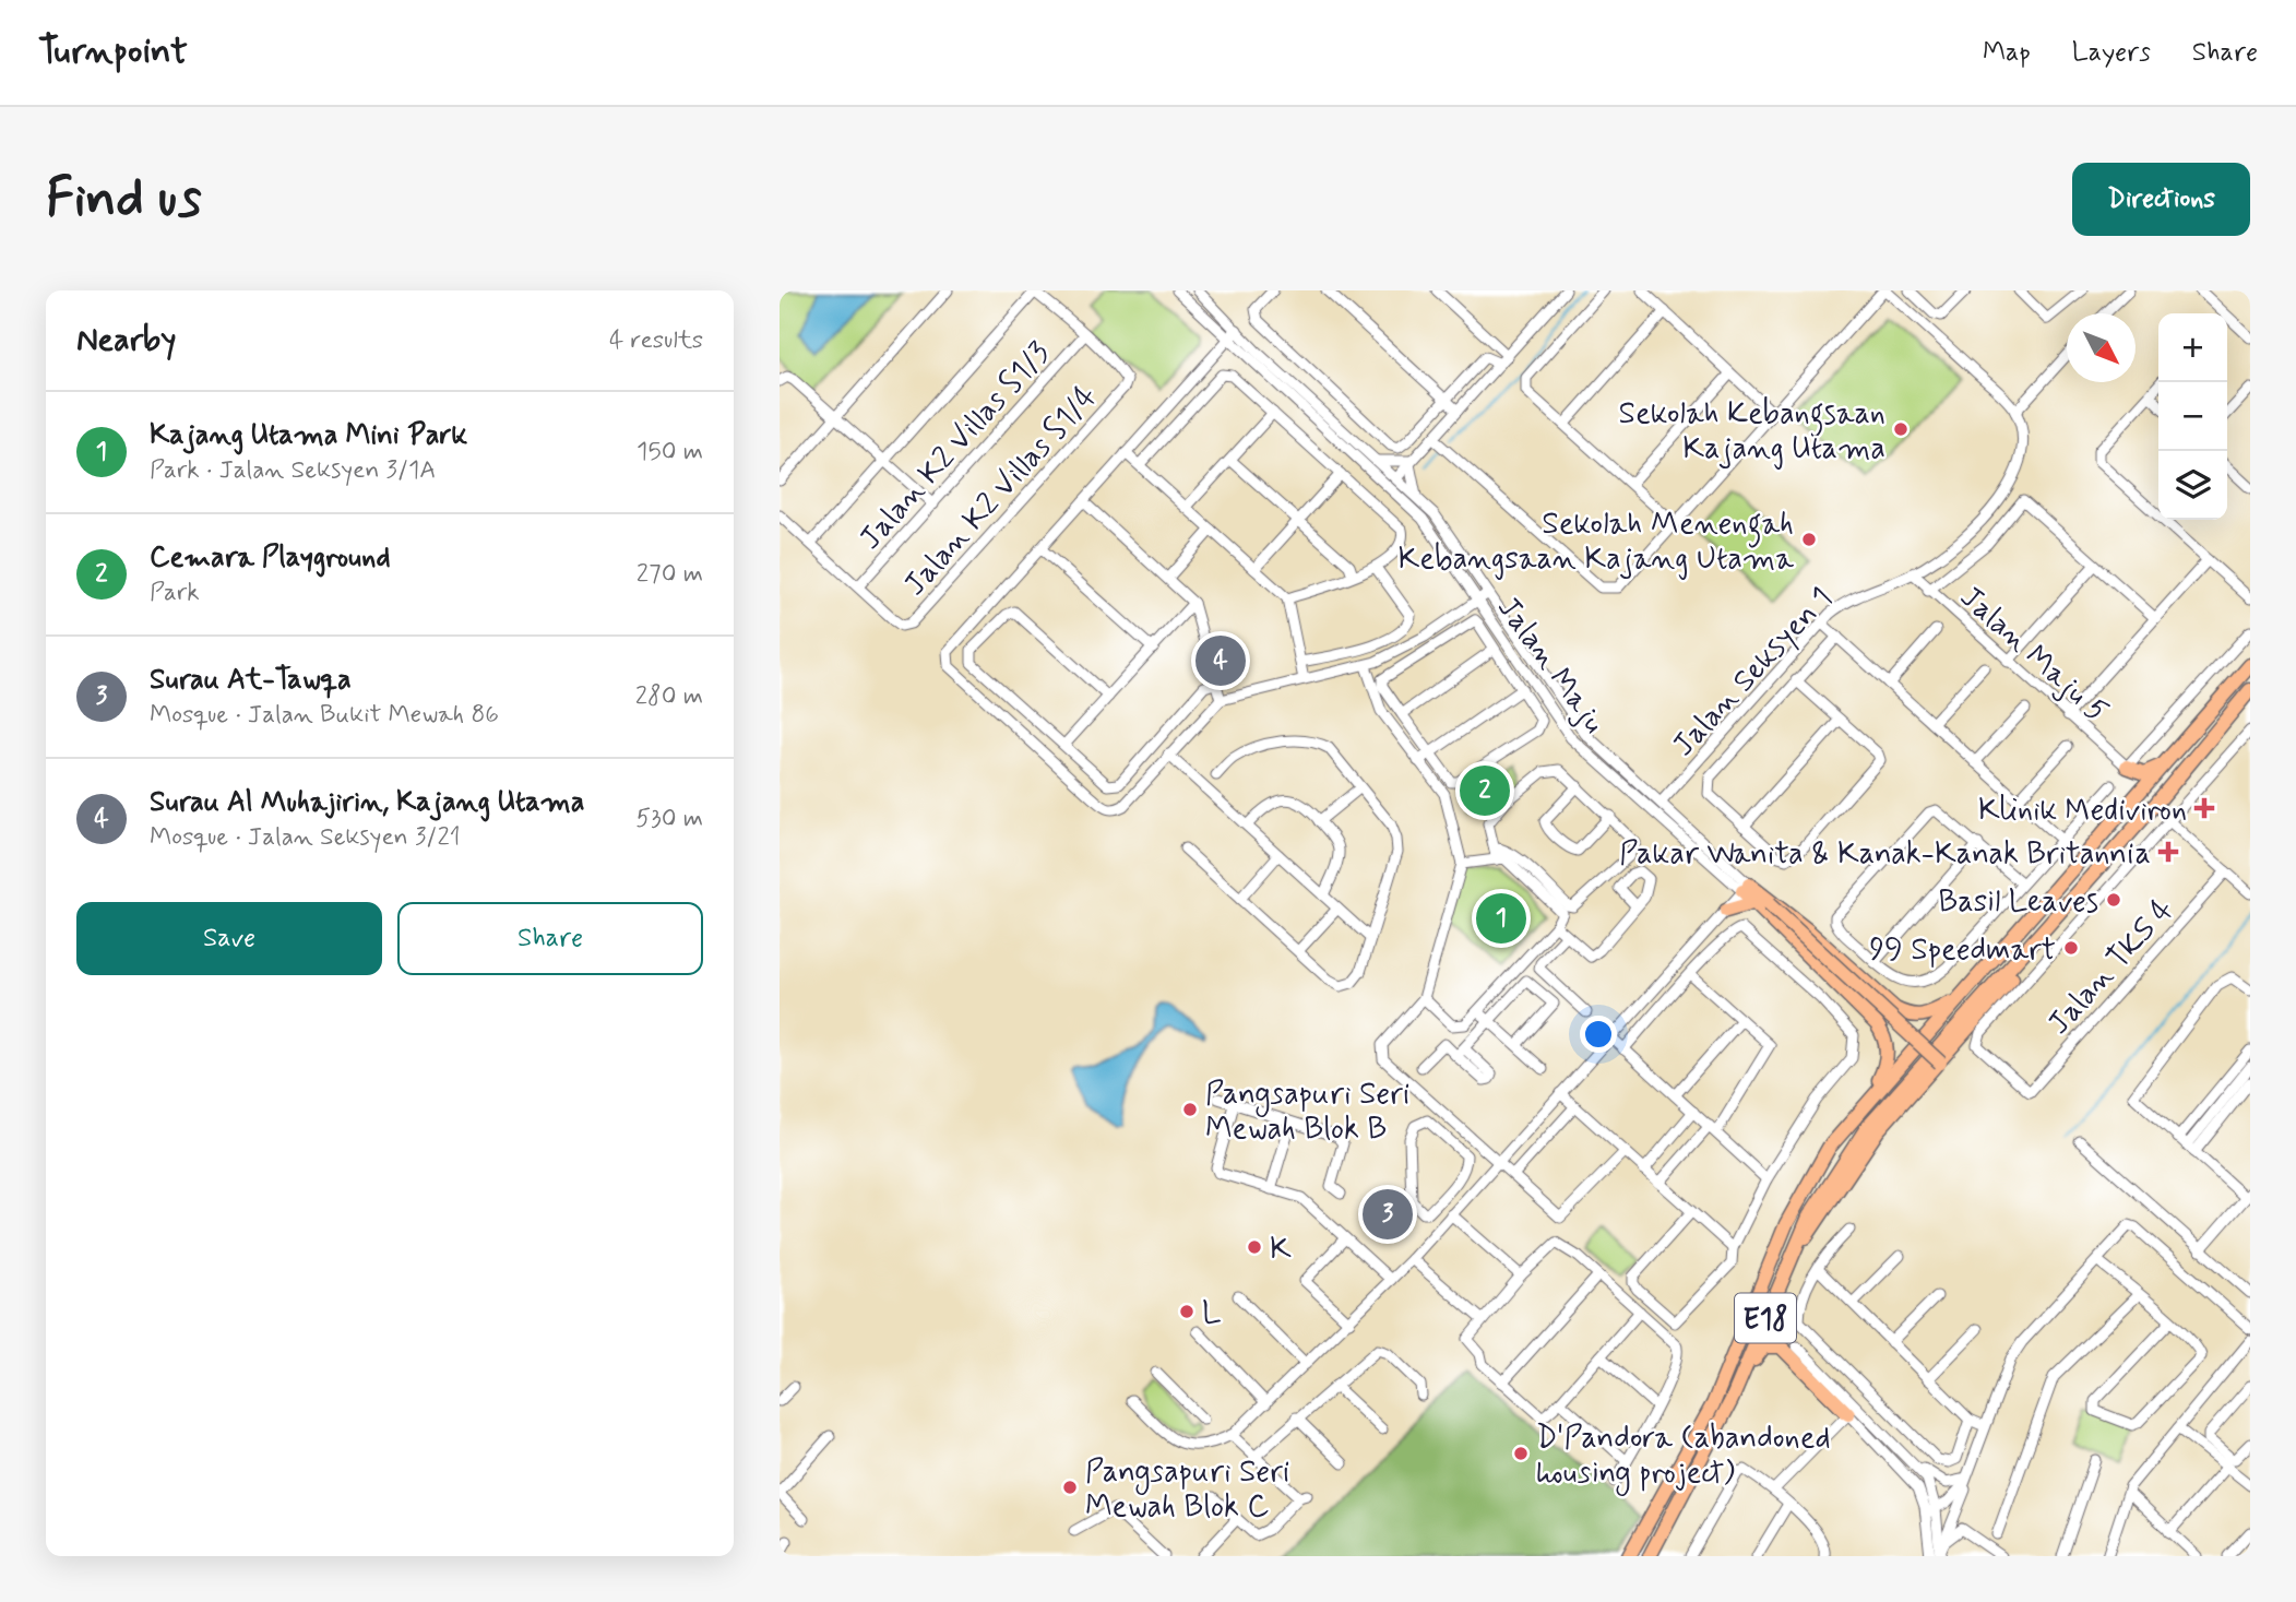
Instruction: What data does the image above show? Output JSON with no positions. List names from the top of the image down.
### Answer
{
  "streets": {
    "highway": ["E18"],
    "street": [
      "Jalan K2 Villas S1/3",
      "Jalan K2 Villas S1/4",
      "Jalan Maju 5",
      "Jalan Maju",
      "Jalan Seksyen 1",
      "Jalan TKS 4"
    ]
  },
  "crossings": [
    ["Jalan K2 Villas S1/3", "Jalan K2 Villas S1/4"],
    ["Jalan Maju 5", "Jalan Seksyen 1"],
    ["Jalan Maju", "Jalan Seksyen 1"]
  ],
  "places": {
    "other": [
      "Sekolah Kebangsaan Kajang Utama",
      "Sekolah Menengah Kebangsaan Kajang Utama",
      "Basil Leaves",
      "99 Speedmart",
      "Pangsapuri Seri Mewah Blok B",
      "K",
      "L",
      "D'Pandora (abandoned housing project)",
      "Pangsapuri Seri Mewah Blok C"
    ],
    "health": ["Klinik Mediviron", "Pakar Wanita & Kanak-Kanak Britannia"]
  },
  "north": "bottom right",
  "page": {
    "header": "Turnpoint",
    "nav": ["Map", "Layers", "Share"],
    "buttons": [
      "Directions",
      ["Save", "Share"]
    ],
    "title": "Find us",
    "heading": ["Nearby", "4 results"],
    "map_buttons": ["+", "−"],
    "list": [
      {
        "mark": "1",
        "name": "Kajang Utama Mini Park",
        "note": "Park · Jalan Seksyen 3/1A",
        "value": "150 m"
      },
      {
        "mark": "2",
        "name": "Cemara Playground",
        "note": "Park",
        "value": "270 m"
      },
      {
        "mark": "3",
        "name": "Surau At-Tawqa",
        "note": "Mosque · Jalan Bukit Mewah 86",
        "value": "280 m"
      },
      {
        "mark": "4",
        "name": "Surau Al Muhajirin, Kajang Utama",
        "note": "Mosque · Jalan Seksyen 3/21",
        "value": "530 m"
      }
    ],
    "pins": [
      "4",
      "2",
      "1",
      "3"
    ]
  }
}
